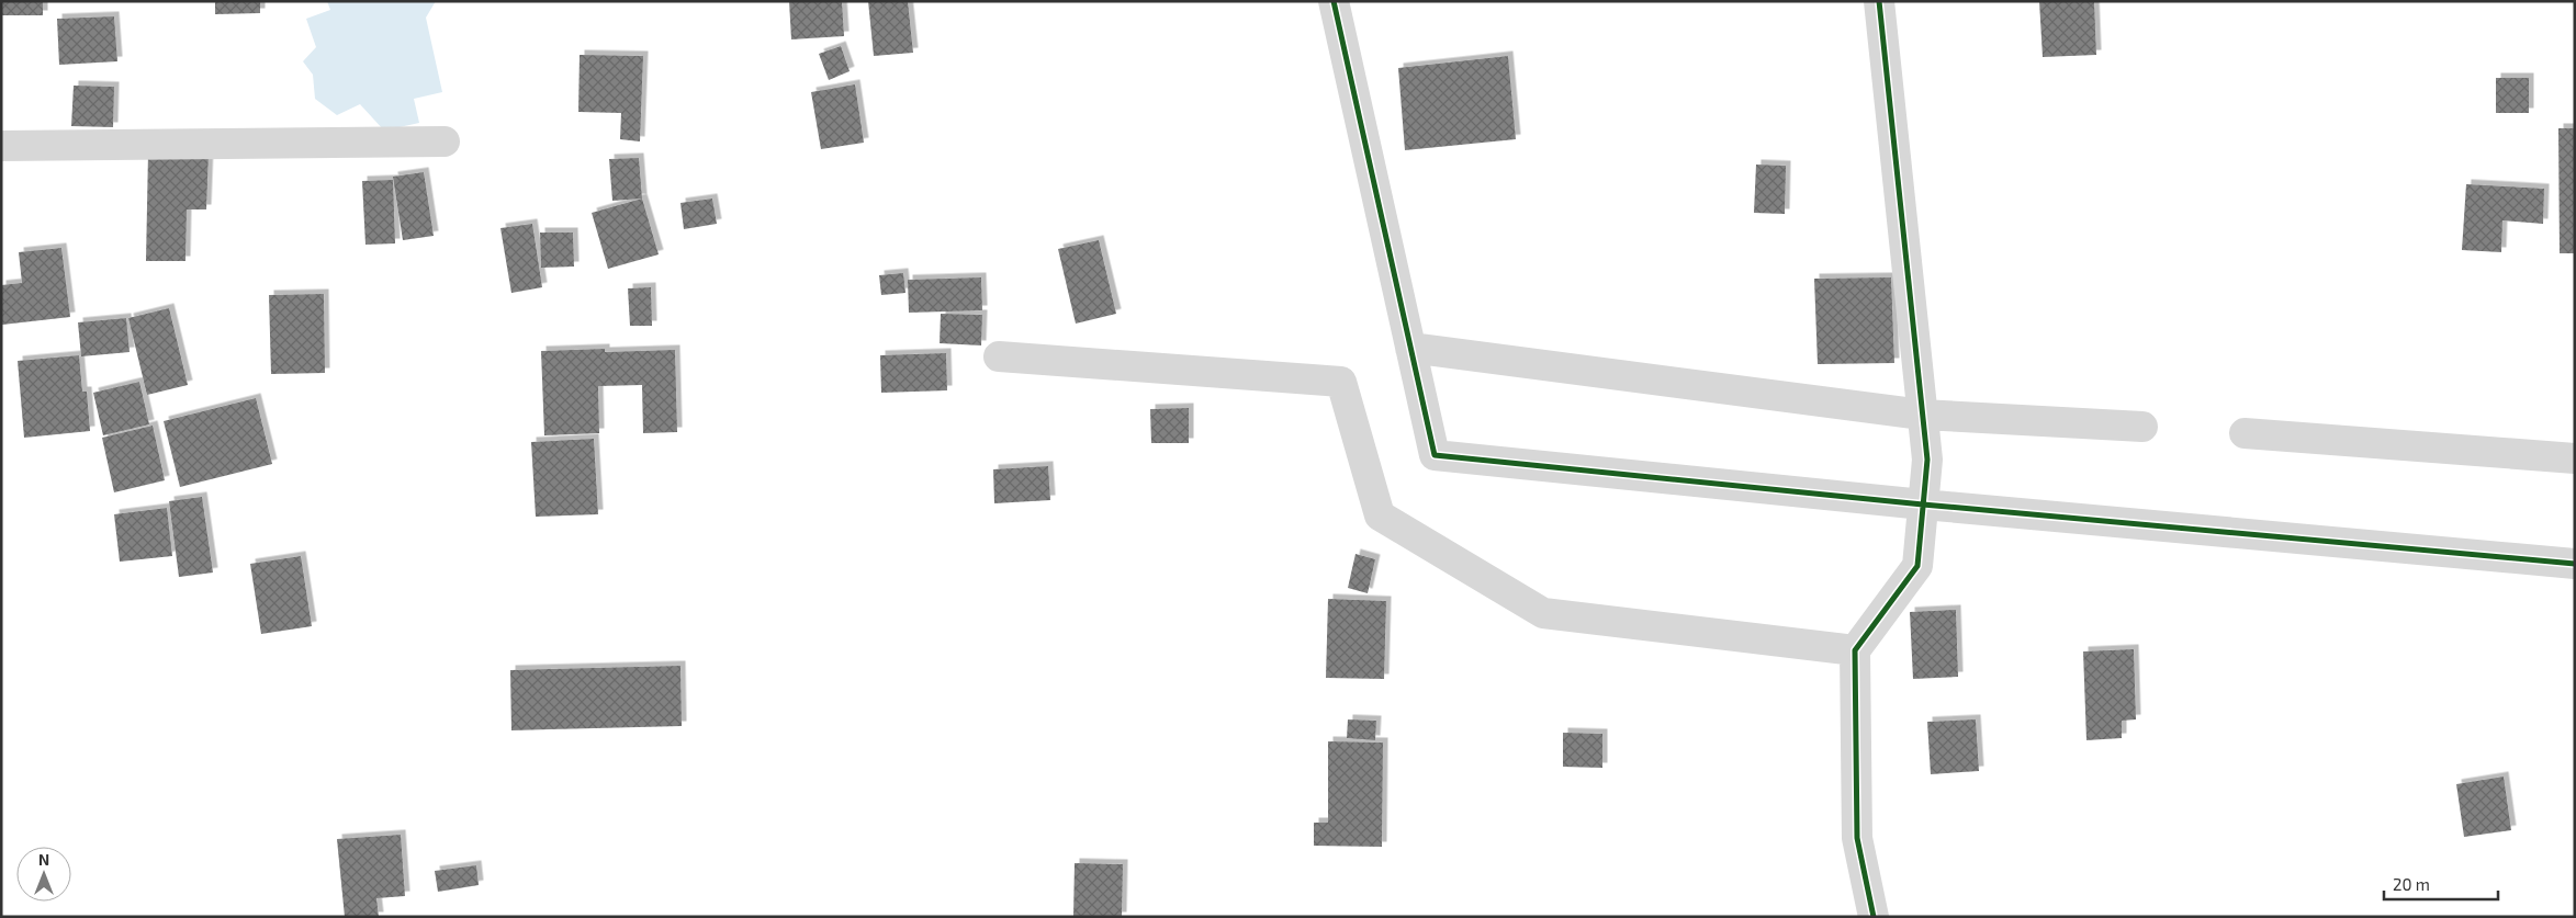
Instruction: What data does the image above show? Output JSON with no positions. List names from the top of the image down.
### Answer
{
  "scale_bar": "20 m",
  "north": "top"
}
